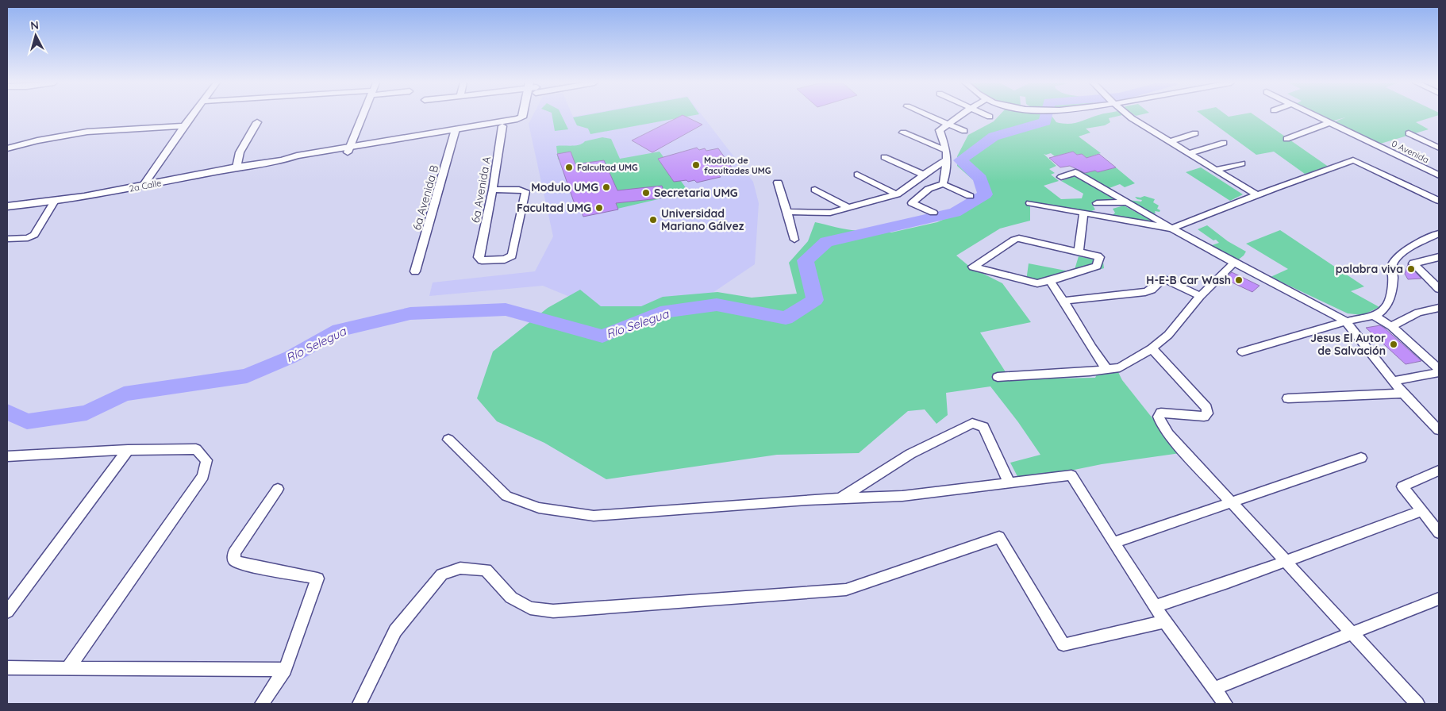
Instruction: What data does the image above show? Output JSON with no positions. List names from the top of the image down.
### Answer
{
  "streets": {
    "street": [
      "0 Avenida",
      "2a Calle",
      "6a Avenida A",
      "6a Avenida B"
    ]
  },
  "crossings": [
    ["2a Calle", "6a Avenida A"],
    ["2a Calle", "6a Avenida B"]
  ],
  "water": ["Río Selegua"],
  "places": [
    "Modulo de facultades UMG",
    "Falcultad UMG",
    "Modulo UMG",
    "Secretaria UMG",
    "Facultad UMG",
    "Universidad Mariano Gálvez",
    "palabra viva",
    "H-E-B Car Wash",
    "Jesus El Autor de Salvación"
  ],
  "north": "top"
}
